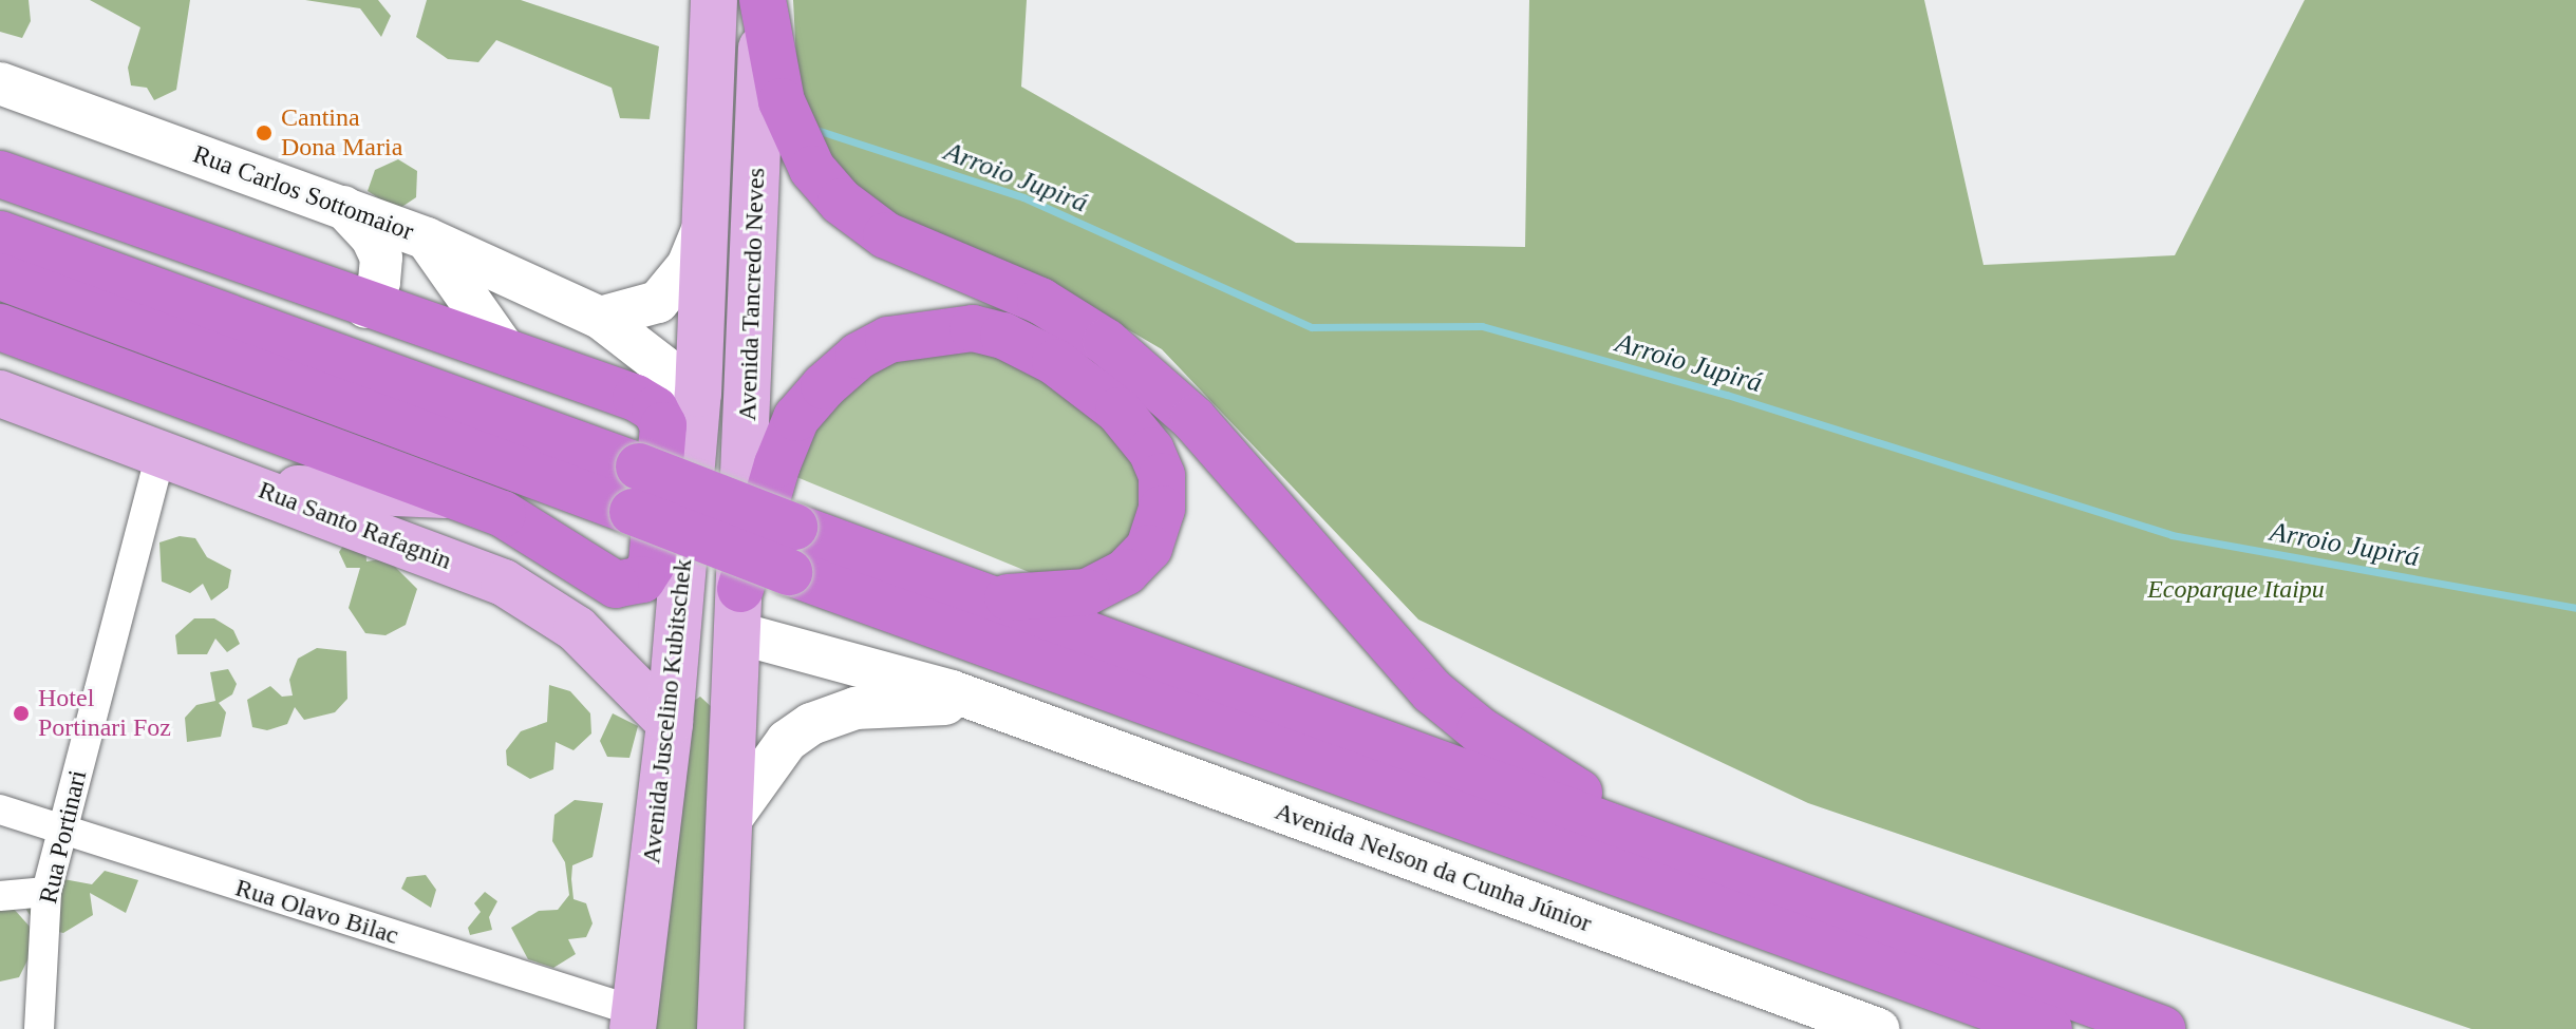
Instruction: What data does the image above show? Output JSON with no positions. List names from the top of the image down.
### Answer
{
  "streets": {
    "main road": ["Avenida Tancredo Neves", "Rua Santo Rafagnin", "Avenida Juscelino Kubitschek"],
    "street": [
      "Rua Carlos Sottomaior",
      "Rua Portinari",
      "Avenida Nelson da Cunha Júnior",
      "Rua Olavo Bilac"
    ]
  },
  "crossings": [
    ["Rua Carlos Sottomaior", "Avenida Tancredo Neves"],
    ["Rua Carlos Sottomaior", "Avenida Juscelino Kubitschek"],
    ["Avenida Tancredo Neves", "Avenida Juscelino Kubitschek"],
    ["Avenida Tancredo Neves", "Avenida Nelson da Cunha Júnior"],
    ["Rua Santo Rafagnin", "Avenida Juscelino Kubitschek"],
    ["Rua Santo Rafagnin", "Rua Portinari"],
    ["Avenida Juscelino Kubitschek", "Rua Olavo Bilac"],
    ["Rua Portinari", "Rua Olavo Bilac"]
  ],
  "water": ["Arroio Jupirá"],
  "parks": ["Ecoparque Itaipu"],
  "places": ["Cantina Dona Maria", "Hotel Portinari Foz"]
}
